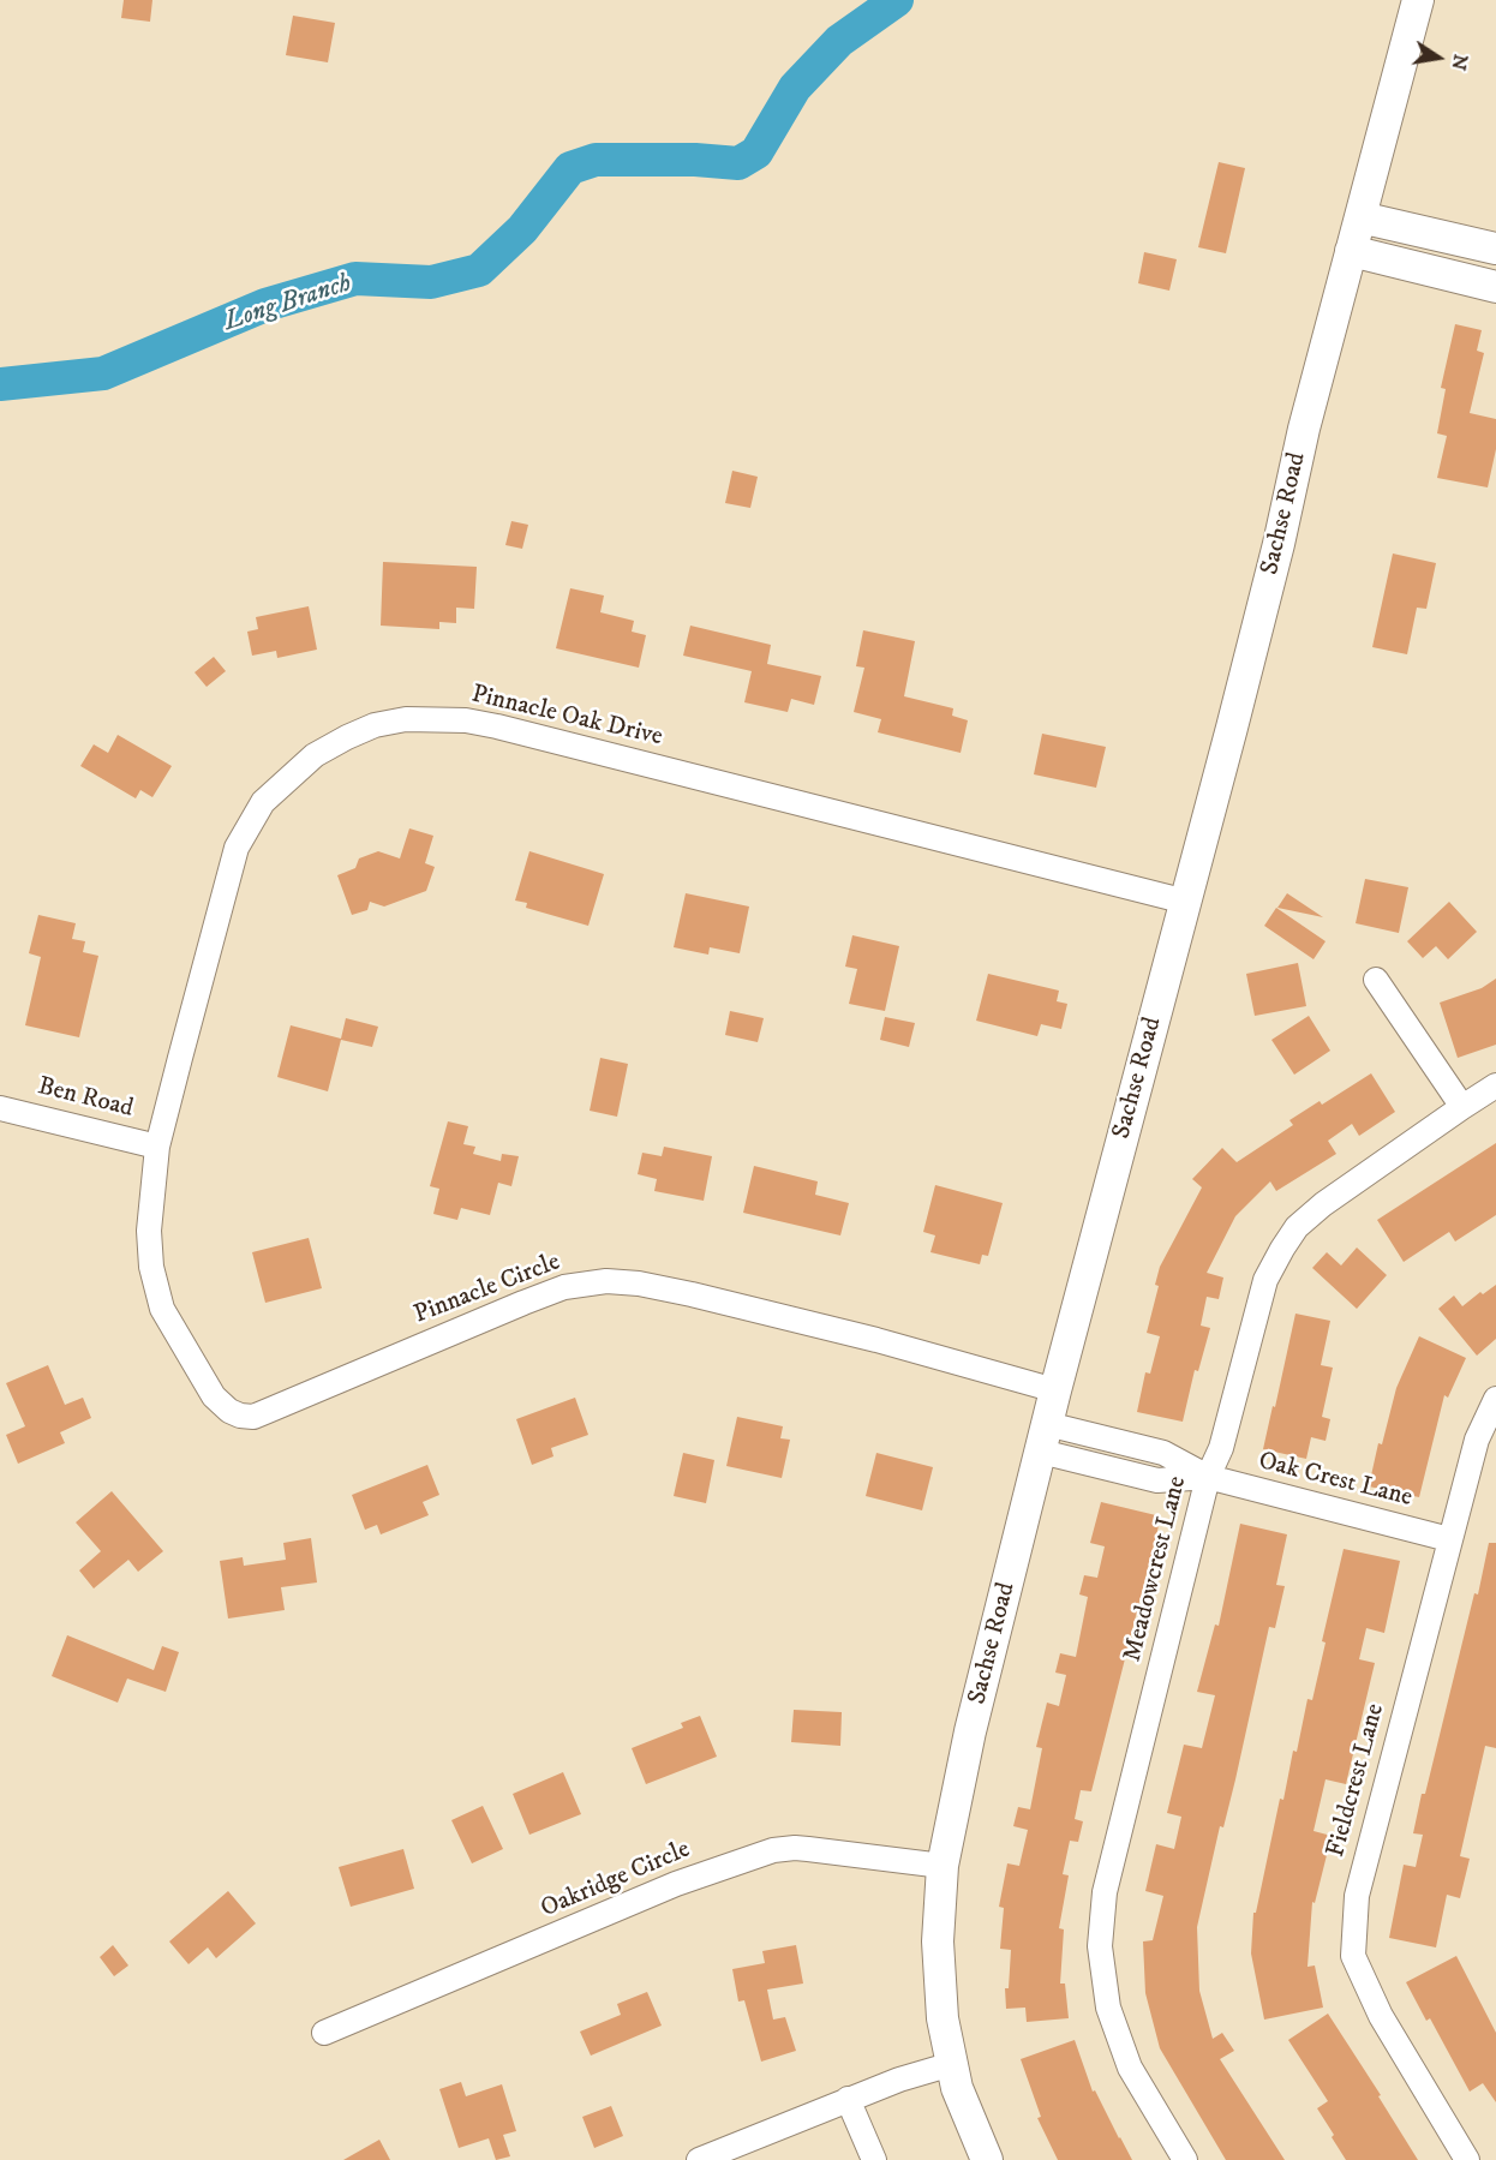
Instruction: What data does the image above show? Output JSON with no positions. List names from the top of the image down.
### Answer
{
  "streets": {
    "main road": ["Sachse Road"],
    "street": [
      "Pinnacle Oak Drive",
      "Ben Road",
      "Pinnacle Circle",
      "Oak Crest Lane",
      "Meadowcrest Lane",
      "Fieldcrest Lane",
      "Oakridge Circle"
    ]
  },
  "crossings": [
    ["Sachse Road", "Pinnacle Oak Drive"],
    ["Sachse Road", "Pinnacle Circle"],
    ["Sachse Road", "Oak Crest Lane"],
    ["Sachse Road", "Oakridge Circle"],
    ["Pinnacle Oak Drive", "Ben Road"],
    ["Pinnacle Oak Drive", "Pinnacle Circle"],
    ["Ben Road", "Pinnacle Circle"],
    ["Oak Crest Lane", "Meadowcrest Lane"],
    ["Oak Crest Lane", "Fieldcrest Lane"]
  ],
  "water": ["Long Branch"],
  "north": "right"
}
